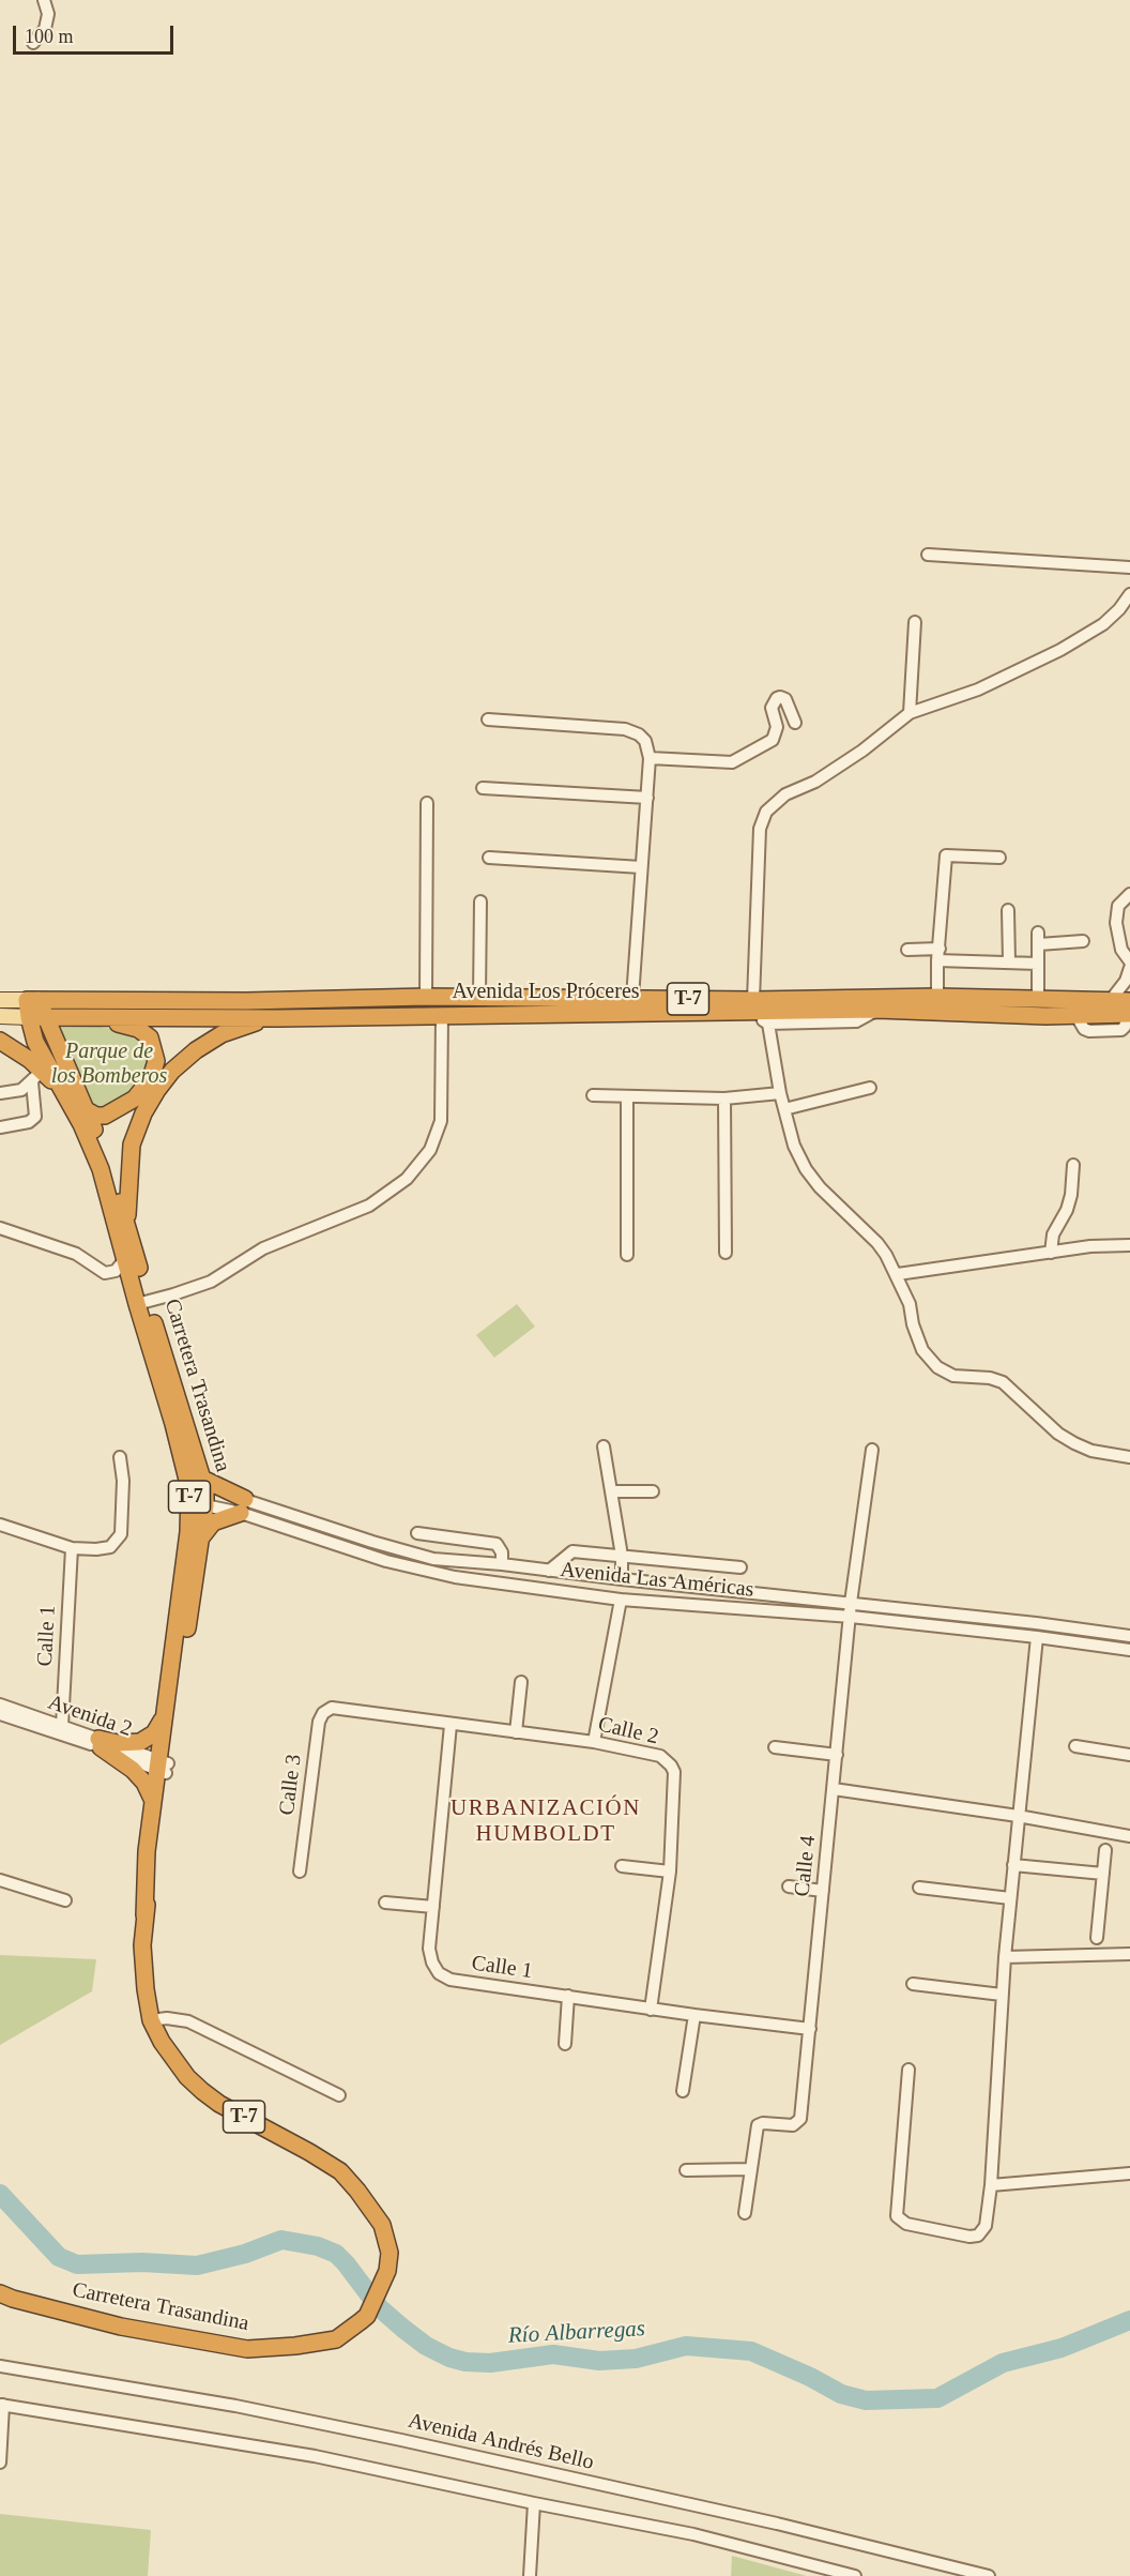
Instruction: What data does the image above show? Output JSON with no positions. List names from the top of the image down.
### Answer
{
  "streets": {
    "highway": ["Avenida Los Próceres", "T-7", "Carretera Trasandina"],
    "street": [
      "Avenida Las Américas",
      "Calle 1",
      "Avenida 2",
      "Calle 2",
      "Calle 3",
      "Calle 4",
      "Avenida Andrés Bello"
    ]
  },
  "crossings": [
    ["Avenida Los Próceres", "Carretera Trasandina"],
    ["Carretera Trasandina", "Avenida Las Américas"],
    ["Carretera Trasandina", "Avenida 2"],
    ["Avenida Las Américas", "Calle 4"],
    ["Calle 1", "Avenida 2"],
    ["Calle 1", "Calle 2"],
    ["Calle 1", "Calle 4"],
    ["Calle 2", "Calle 3"]
  ],
  "districts": ["URBANIZACIÓN HUMBOLDT"],
  "water": ["Río Albarregas"],
  "parks": ["Parque de los Bomberos"],
  "scale_bar": "100 m"
}
